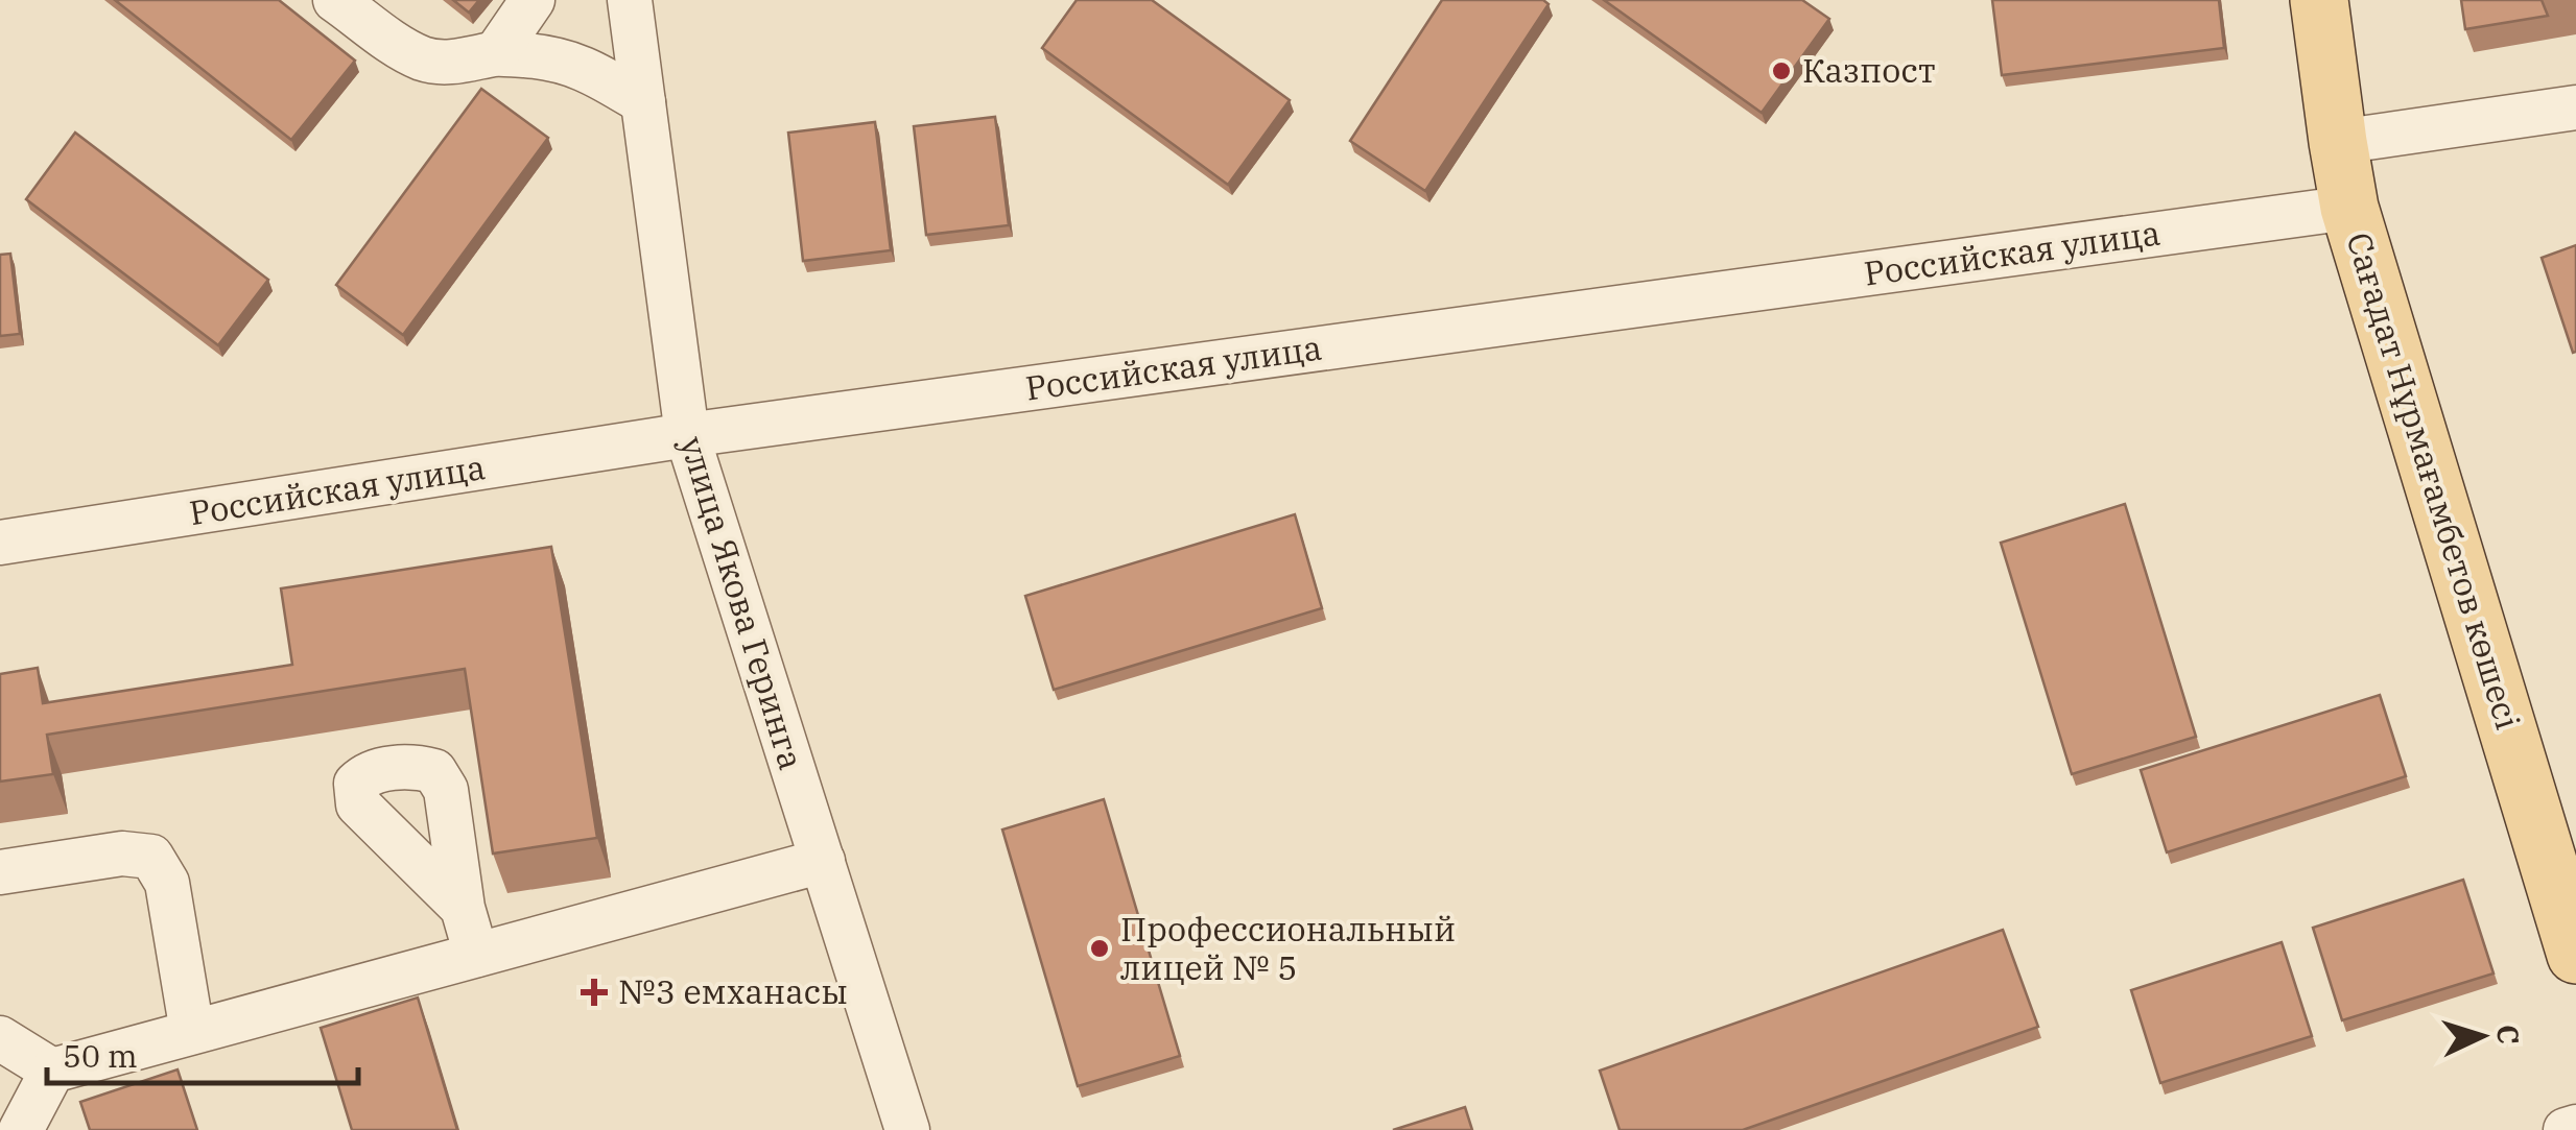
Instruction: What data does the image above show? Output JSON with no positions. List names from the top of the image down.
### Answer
{
  "streets": {
    "main road": ["Сағадат Нұрмағамбетов көшесі"],
    "street": ["Российская улица", "улица Якова Геринга"]
  },
  "crossings": [
    ["Российская улица", "Сағадат Нұрмағамбетов көшесі"],
    ["Российская улица", "улица Якова Геринга"]
  ],
  "places": {
    "other": ["Казпост", "Профессиональный лицей № 5"],
    "health": ["№3 емханасы"]
  },
  "scale_bar": "50 m",
  "north": "right"
}
